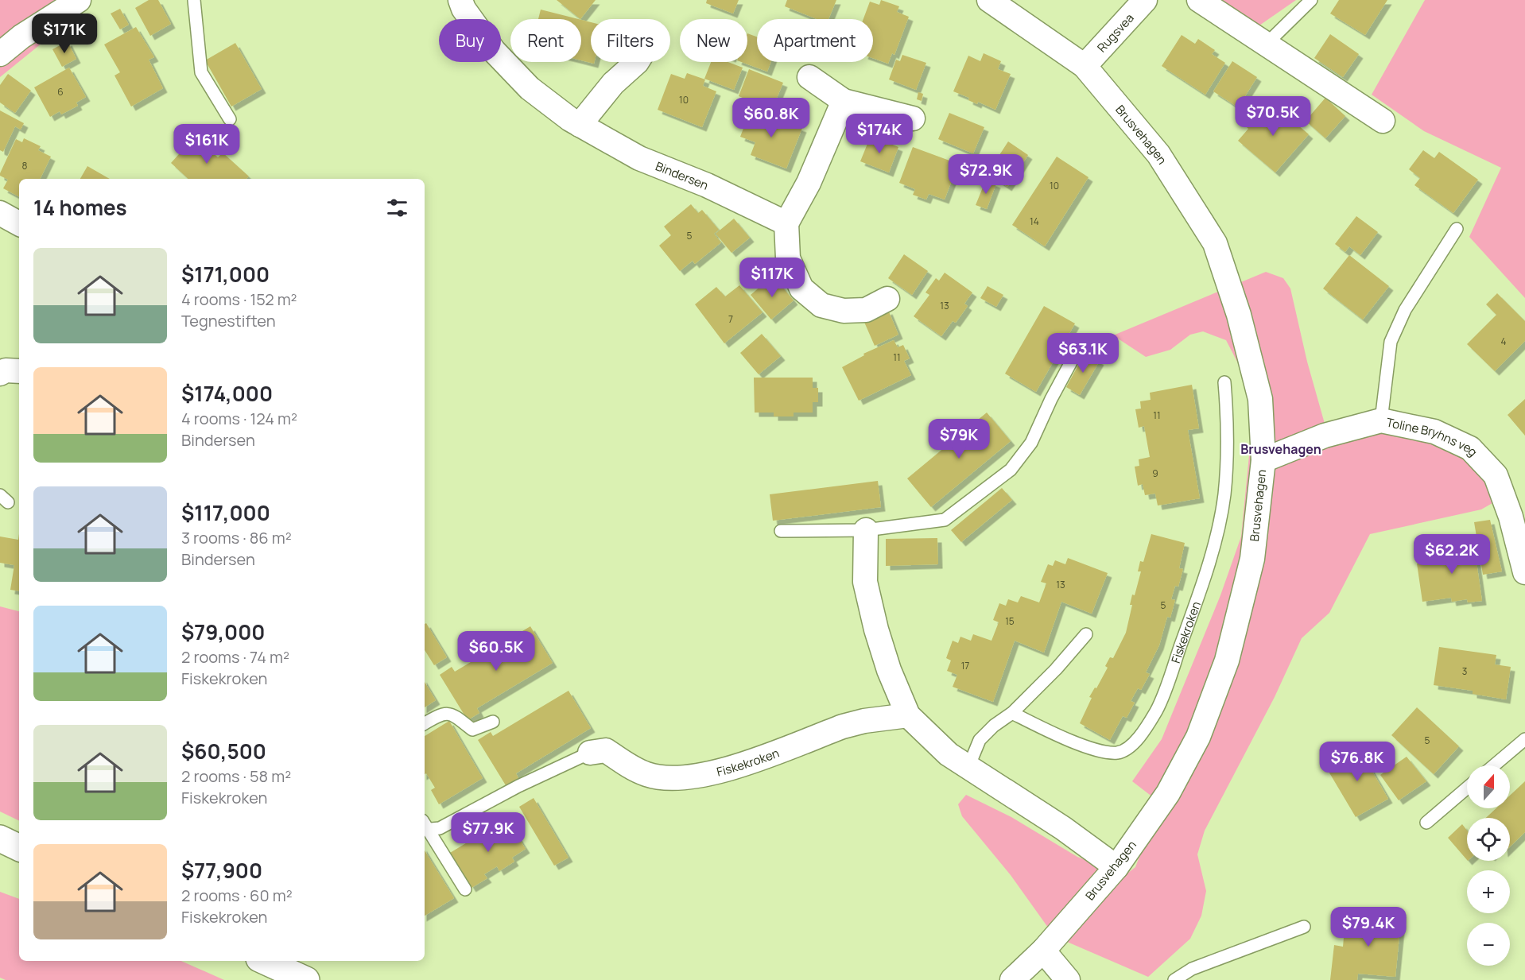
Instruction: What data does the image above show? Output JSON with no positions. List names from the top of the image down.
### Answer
{
  "streets": {
    "street": [
      "Rugsvea",
      "Brusvehagen",
      "Bindersen",
      "Toline Bryhns veg",
      "Fiskekroken"
    ]
  },
  "crossings": [
    ["Rugsvea", "Brusvehagen"],
    ["Brusvehagen", "Toline Bryhns veg"]
  ],
  "districts": ["Brusvehagen"],
  "house_numbers": [
    "6",
    "10",
    "8",
    "10",
    "14",
    "5",
    "13",
    "7",
    "4",
    "11",
    "11",
    "9",
    "13",
    "5",
    "15",
    "17",
    "3",
    "5"
  ],
  "north": "top",
  "page": {
    "price": [
      "$171K",
      "$70.5K",
      "$60.8K",
      "$174K",
      "$161K",
      "$72.9K",
      "$117K",
      "$63.1K",
      "$79K",
      "$62.2K",
      "$60.5K",
      "$76.8K",
      "$77.9K",
      "$79.4K"
    ],
    "chip": [
      "Buy",
      "Rent",
      "Filters",
      "New",
      "Apartment"
    ],
    "heading": "14 homes",
    "list": [
      {
        "name": "$171,000",
        "note": "4 rooms · 152 m² · Tegnestiften"
      },
      {
        "name": "$174,000",
        "note": "4 rooms · 124 m² · Bindersen"
      },
      {
        "name": "$117,000",
        "note": "3 rooms · 86 m² · Bindersen"
      },
      {
        "name": "$79,000",
        "note": "2 rooms · 74 m² · Fiskekroken"
      },
      {
        "name": "$60,500",
        "note": "2 rooms · 58 m² · Fiskekroken"
      },
      {
        "name": "$77,900",
        "note": "2 rooms · 60 m² · Fiskekroken"
      }
    ],
    "map_buttons": ["+", "−"]
  }
}
